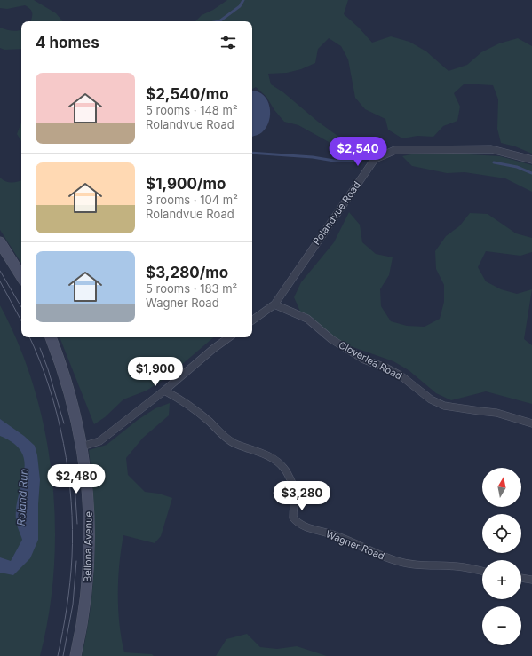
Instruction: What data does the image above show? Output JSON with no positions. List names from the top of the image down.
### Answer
{
  "streets": {
    "main road": ["Bellona Avenue"],
    "street": ["Rolandvue Road", "Cloverlea Road", "Wagner Road"]
  },
  "crossings": [
    ["Rolandvue Road", "Cloverlea Road"]
  ],
  "water": ["Roland Run"],
  "north": "top",
  "page": {
    "heading": "4 homes",
    "list": [
      {
        "name": "$2,540/mo",
        "note": "5 rooms · 148 m² · Rolandvue Road"
      },
      {
        "name": "$1,900/mo",
        "note": "3 rooms · 104 m² · Rolandvue Road"
      },
      {
        "name": "$3,280/mo",
        "note": "5 rooms · 183 m² · Wagner Road"
      }
    ],
    "price": [
      "$2,540",
      "$1,900",
      "$2,480",
      "$3,280"
    ],
    "map_buttons": ["+", "−"]
  }
}
